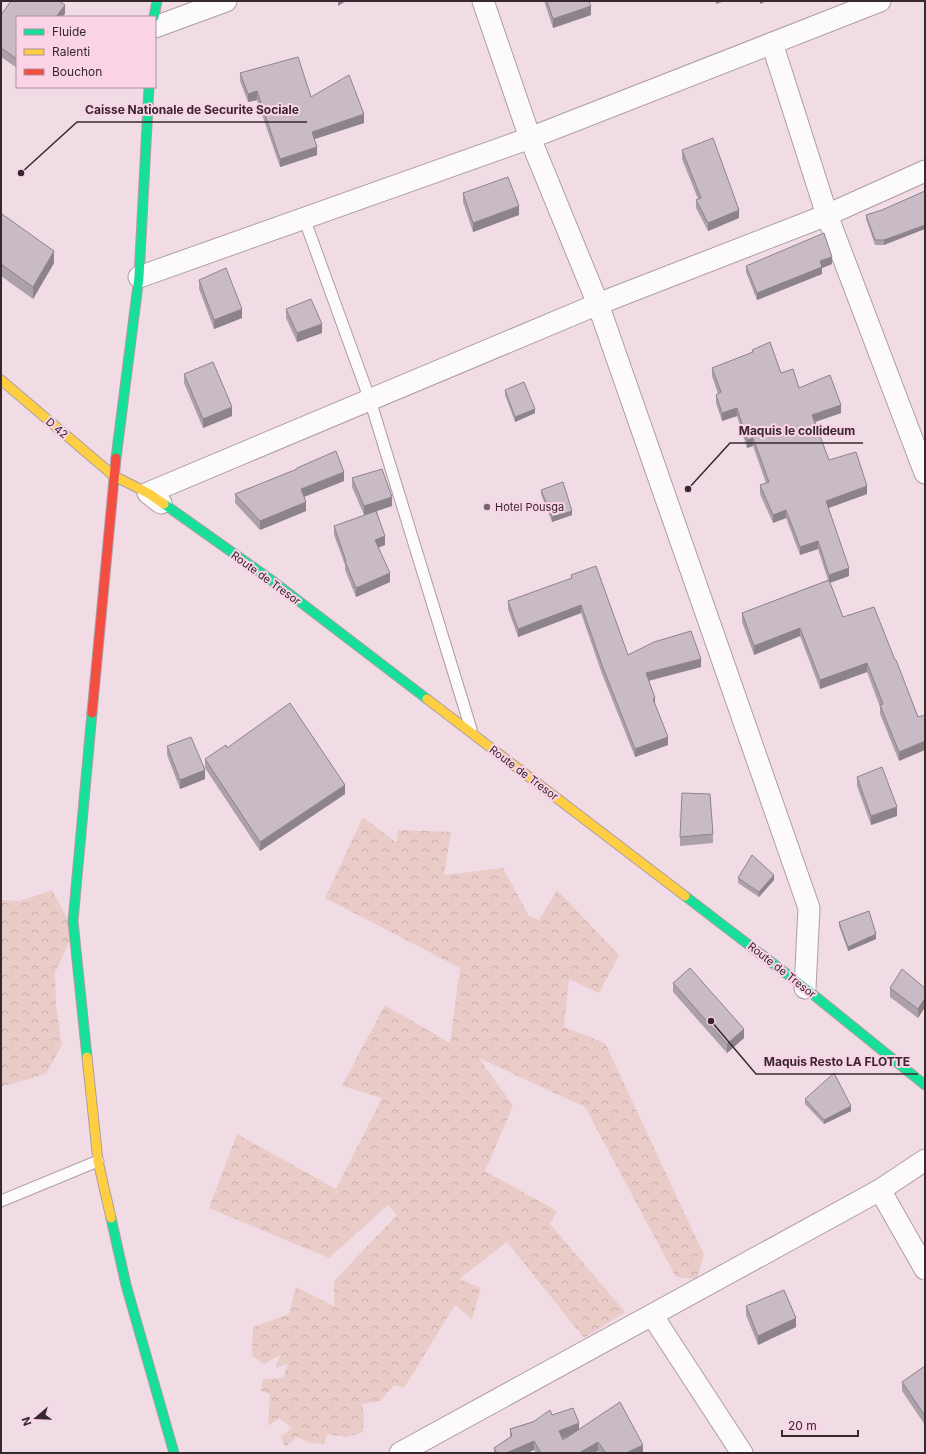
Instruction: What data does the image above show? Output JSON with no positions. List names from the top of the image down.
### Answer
{
  "streets": {
    "street": ["D 42", "Route de Tresor"]
  },
  "crossings": [
    ["D 42", "Route de Tresor"]
  ],
  "places": [
    "Caisse Nationale de Securite Sociale",
    "Maquis le collideum",
    "Hotel Pousga",
    "Maquis Resto LA FLOTTE"
  ],
  "legend": ["Fluide", "Ralenti", "Bouchon"],
  "scale_bar": "20 m",
  "north": "left"
}
